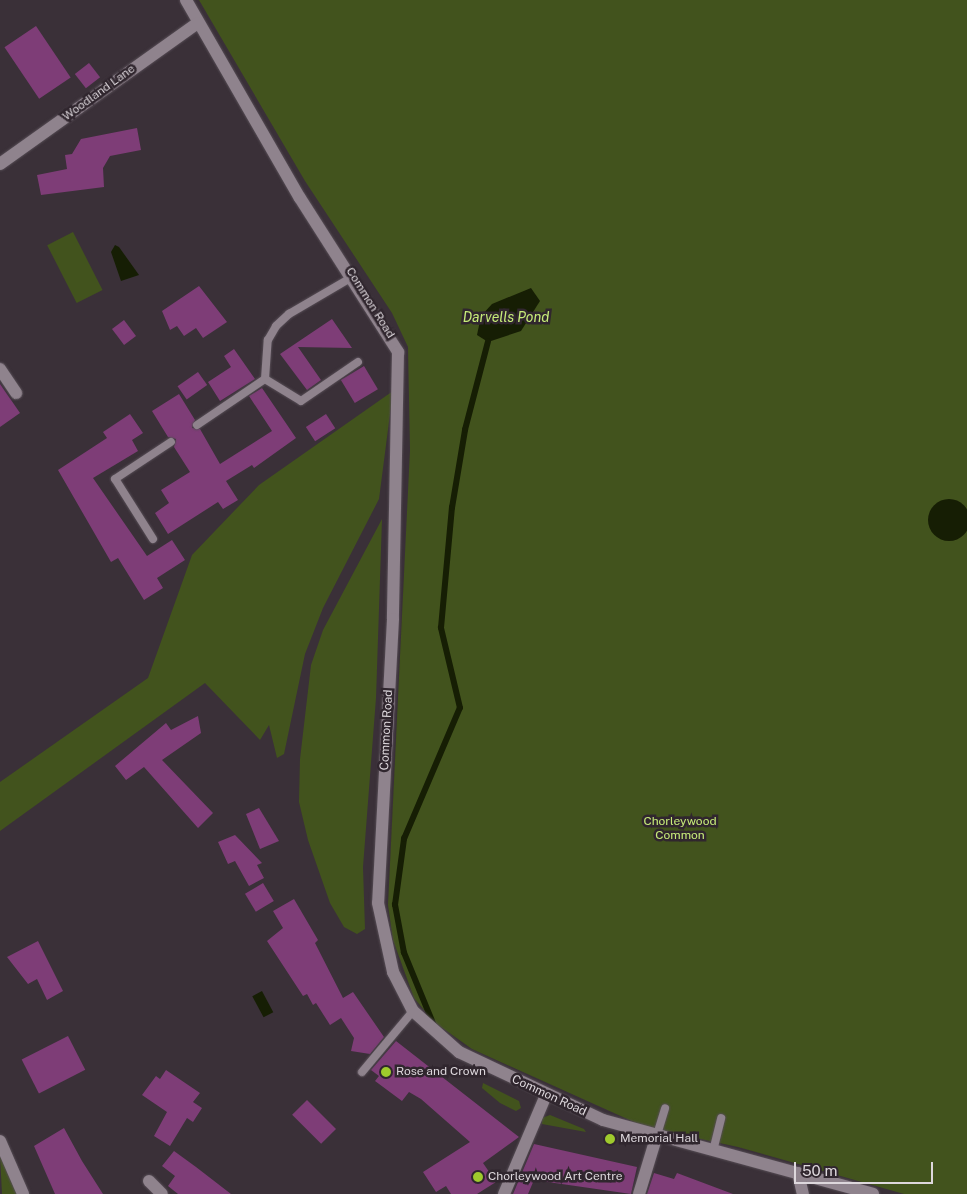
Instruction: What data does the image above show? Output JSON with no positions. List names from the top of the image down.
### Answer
{
  "streets": {
    "street": ["Woodland Lane", "Common Road"]
  },
  "crossings": [
    ["Woodland Lane", "Common Road"]
  ],
  "water": ["Darvells Pond"],
  "parks": ["Chorleywood Common"],
  "places": ["Rose and Crown", "Memorial Hall", "Chorleywood Art Centre"],
  "scale_bar": "50 m"
}
